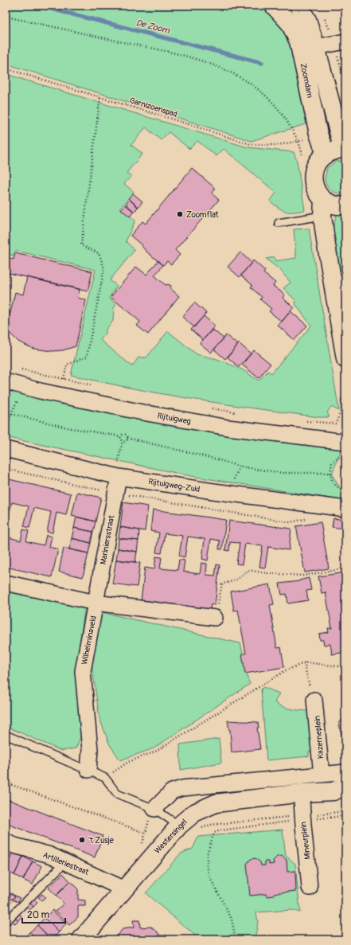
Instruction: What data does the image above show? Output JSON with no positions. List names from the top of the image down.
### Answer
{
  "streets": {
    "main road": ["Zoomdam", "Westersingel"],
    "street": [
      "Rijtuigweg",
      "Rijtuigweg-Zuid",
      "Mariniersstraat",
      "Wilhelminaveld",
      "Kazerneplein",
      "Mineurplein",
      "Artilleriestraat"
    ],
    "path": ["Garnizoenspad"]
  },
  "crossings": [
    ["Rijtuigweg-Zuid", "Mariniersstraat"],
    ["Mariniersstraat", "Wilhelminaveld"],
    ["Westersingel", "Mineurplein"],
    ["Westersingel", "Artilleriestraat"]
  ],
  "water": ["De Zoom"],
  "places": ["Zoomflat", "'t Zusje"],
  "scale_bar": "20 m"
}
